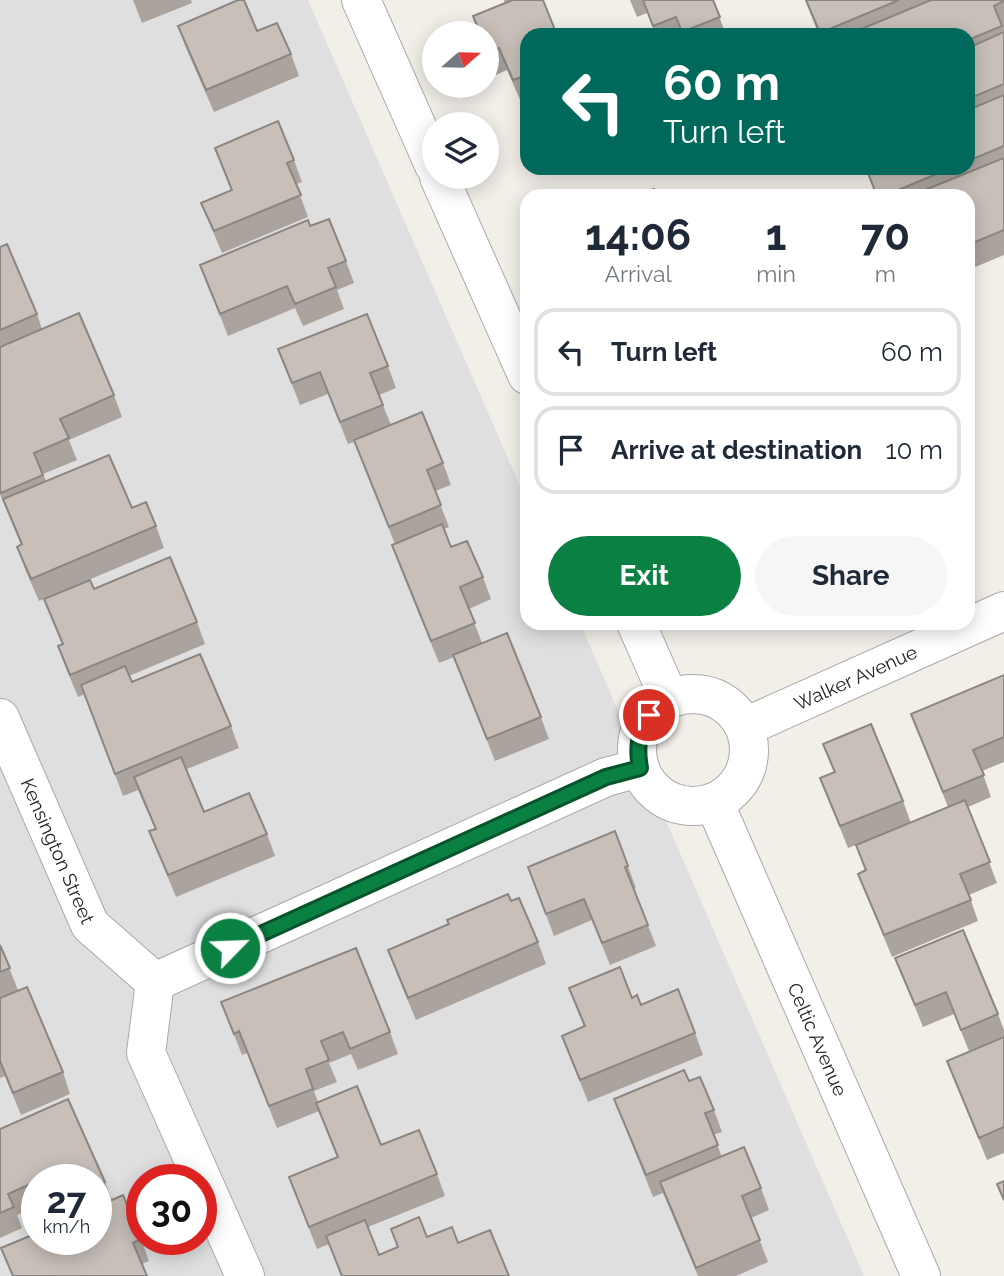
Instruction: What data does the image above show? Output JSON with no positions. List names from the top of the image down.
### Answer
{
  "streets": {
    "street": ["Walker Avenue", "Kensington Street", "Celtic Avenue"]
  },
  "crossings": [
    ["Walker Avenue", "Celtic Avenue"]
  ],
  "north": "right",
  "page": {
    "turn": ["60 m", "Turn left"],
    "eta": [
      "14:06",
      "Arrival",
      "1",
      "min",
      "70",
      "m"
    ],
    "list": [
      {
        "name": "Turn left",
        "value": "60 m"
      },
      {
        "name": "Arrive at destination",
        "value": "10 m"
      }
    ],
    "buttons": ["Exit", "Share"],
    "speed": "27 km/h",
    "limit": "30"
  }
}
